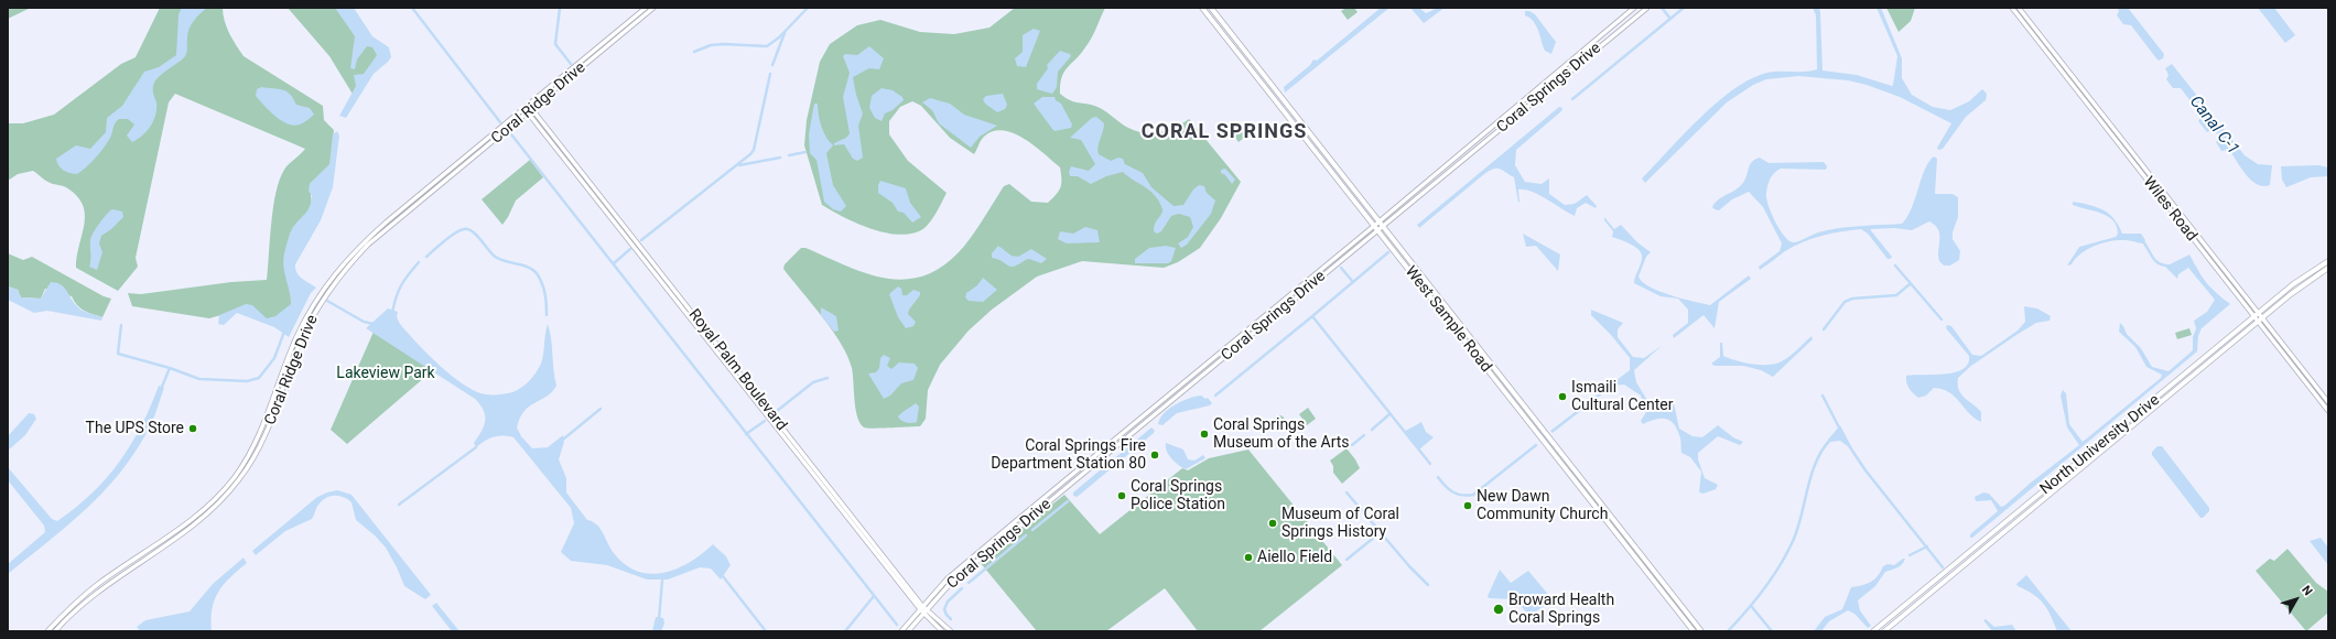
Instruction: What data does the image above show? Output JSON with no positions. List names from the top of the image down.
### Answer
{
  "streets": {
    "main road": [
      "Coral Springs Drive",
      "Coral Ridge Drive",
      "Wiles Road",
      "West Sample Road",
      "Royal Palm Boulevard",
      "North University Drive"
    ]
  },
  "crossings": [
    ["Coral Springs Drive", "West Sample Road"],
    ["Coral Springs Drive", "Royal Palm Boulevard"],
    ["Coral Ridge Drive", "Royal Palm Boulevard"],
    ["Wiles Road", "North University Drive"]
  ],
  "districts": ["CORAL SPRINGS"],
  "water": ["Canal C-1"],
  "parks": ["Lakeview Park"],
  "places": [
    "Ismaili Cultural Center",
    "The UPS Store",
    "Coral Springs Museum of the Arts",
    "Coral Springs Fire Department Station 80",
    "Coral Springs Police Station",
    "New Dawn Community Church",
    "Museum of Coral Springs History",
    "Aiello Field",
    "Broward Health Coral Springs"
  ],
  "north": "top right"
}
